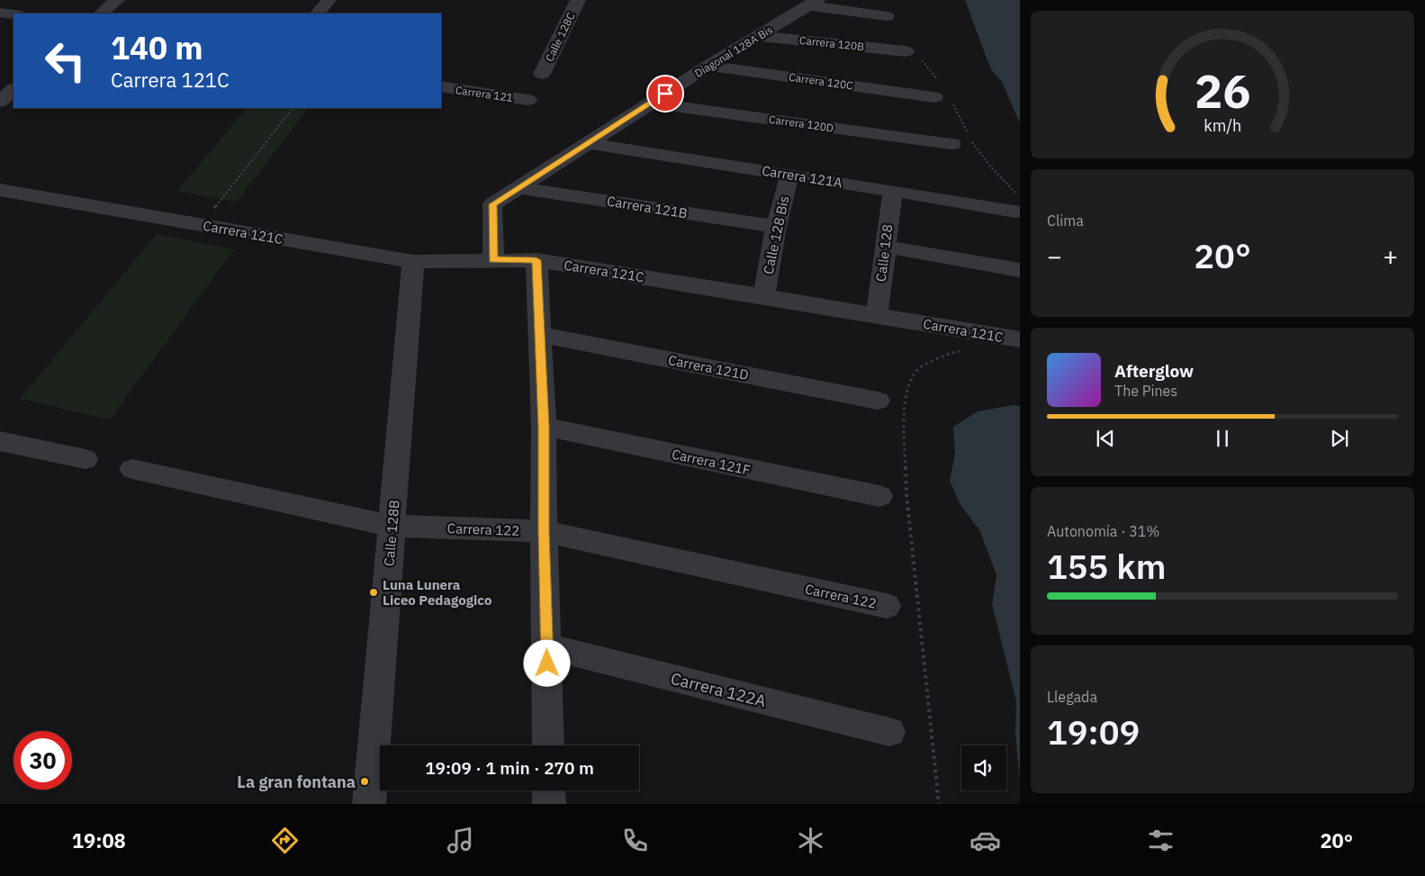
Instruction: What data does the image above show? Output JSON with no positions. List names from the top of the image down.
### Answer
{
  "streets": {
    "street": [
      "Calle 128C",
      "Carrera 120B",
      "Diagonal 128A Bis",
      "Carrera 120C",
      "Carrera 121",
      "Carrera 120D",
      "Carrera 121A",
      "Carrera 121B",
      "Carrera 121C",
      "Calle 128 Bis",
      "Calle 128",
      "Carrera 121D",
      "Carrera 121F",
      "Carrera 122",
      "Calle 128B",
      "Carrera 122A"
    ]
  },
  "crossings": [
    ["Carrera 120B", "Diagonal 128A Bis"],
    ["Diagonal 128A Bis", "Carrera 120C"],
    ["Diagonal 128A Bis", "Carrera 120D"],
    ["Diagonal 128A Bis", "Carrera 121A"],
    ["Diagonal 128A Bis", "Carrera 121B"],
    ["Diagonal 128A Bis", "Carrera 121C"],
    ["Carrera 121A", "Calle 128 Bis"],
    ["Carrera 121A", "Calle 128"],
    ["Carrera 121B", "Calle 128 Bis"],
    ["Carrera 121C", "Calle 128 Bis"],
    ["Carrera 121C", "Calle 128"],
    ["Carrera 121C", "Calle 128B"],
    ["Carrera 122", "Calle 128B"]
  ],
  "places": ["Luna Lunera Liceo Pedagogico", "La gran fontana"],
  "page": {
    "turn": ["140 m", "Carrera 121C"],
    "tile": [
      "Clima",
      ["Autonomía · 31%", "155 km"],
      ["Llegada", "19:09"]
    ],
    "heat": ["−", "20°", "+"],
    "song": ["Afterglow", "The Pines"],
    "limit": "30",
    "trip": "19:09 · 1 min · 270 m",
    "tabs": ["19:08", "20°"],
    "gauge": ["26", "km/h"]
  }
}
